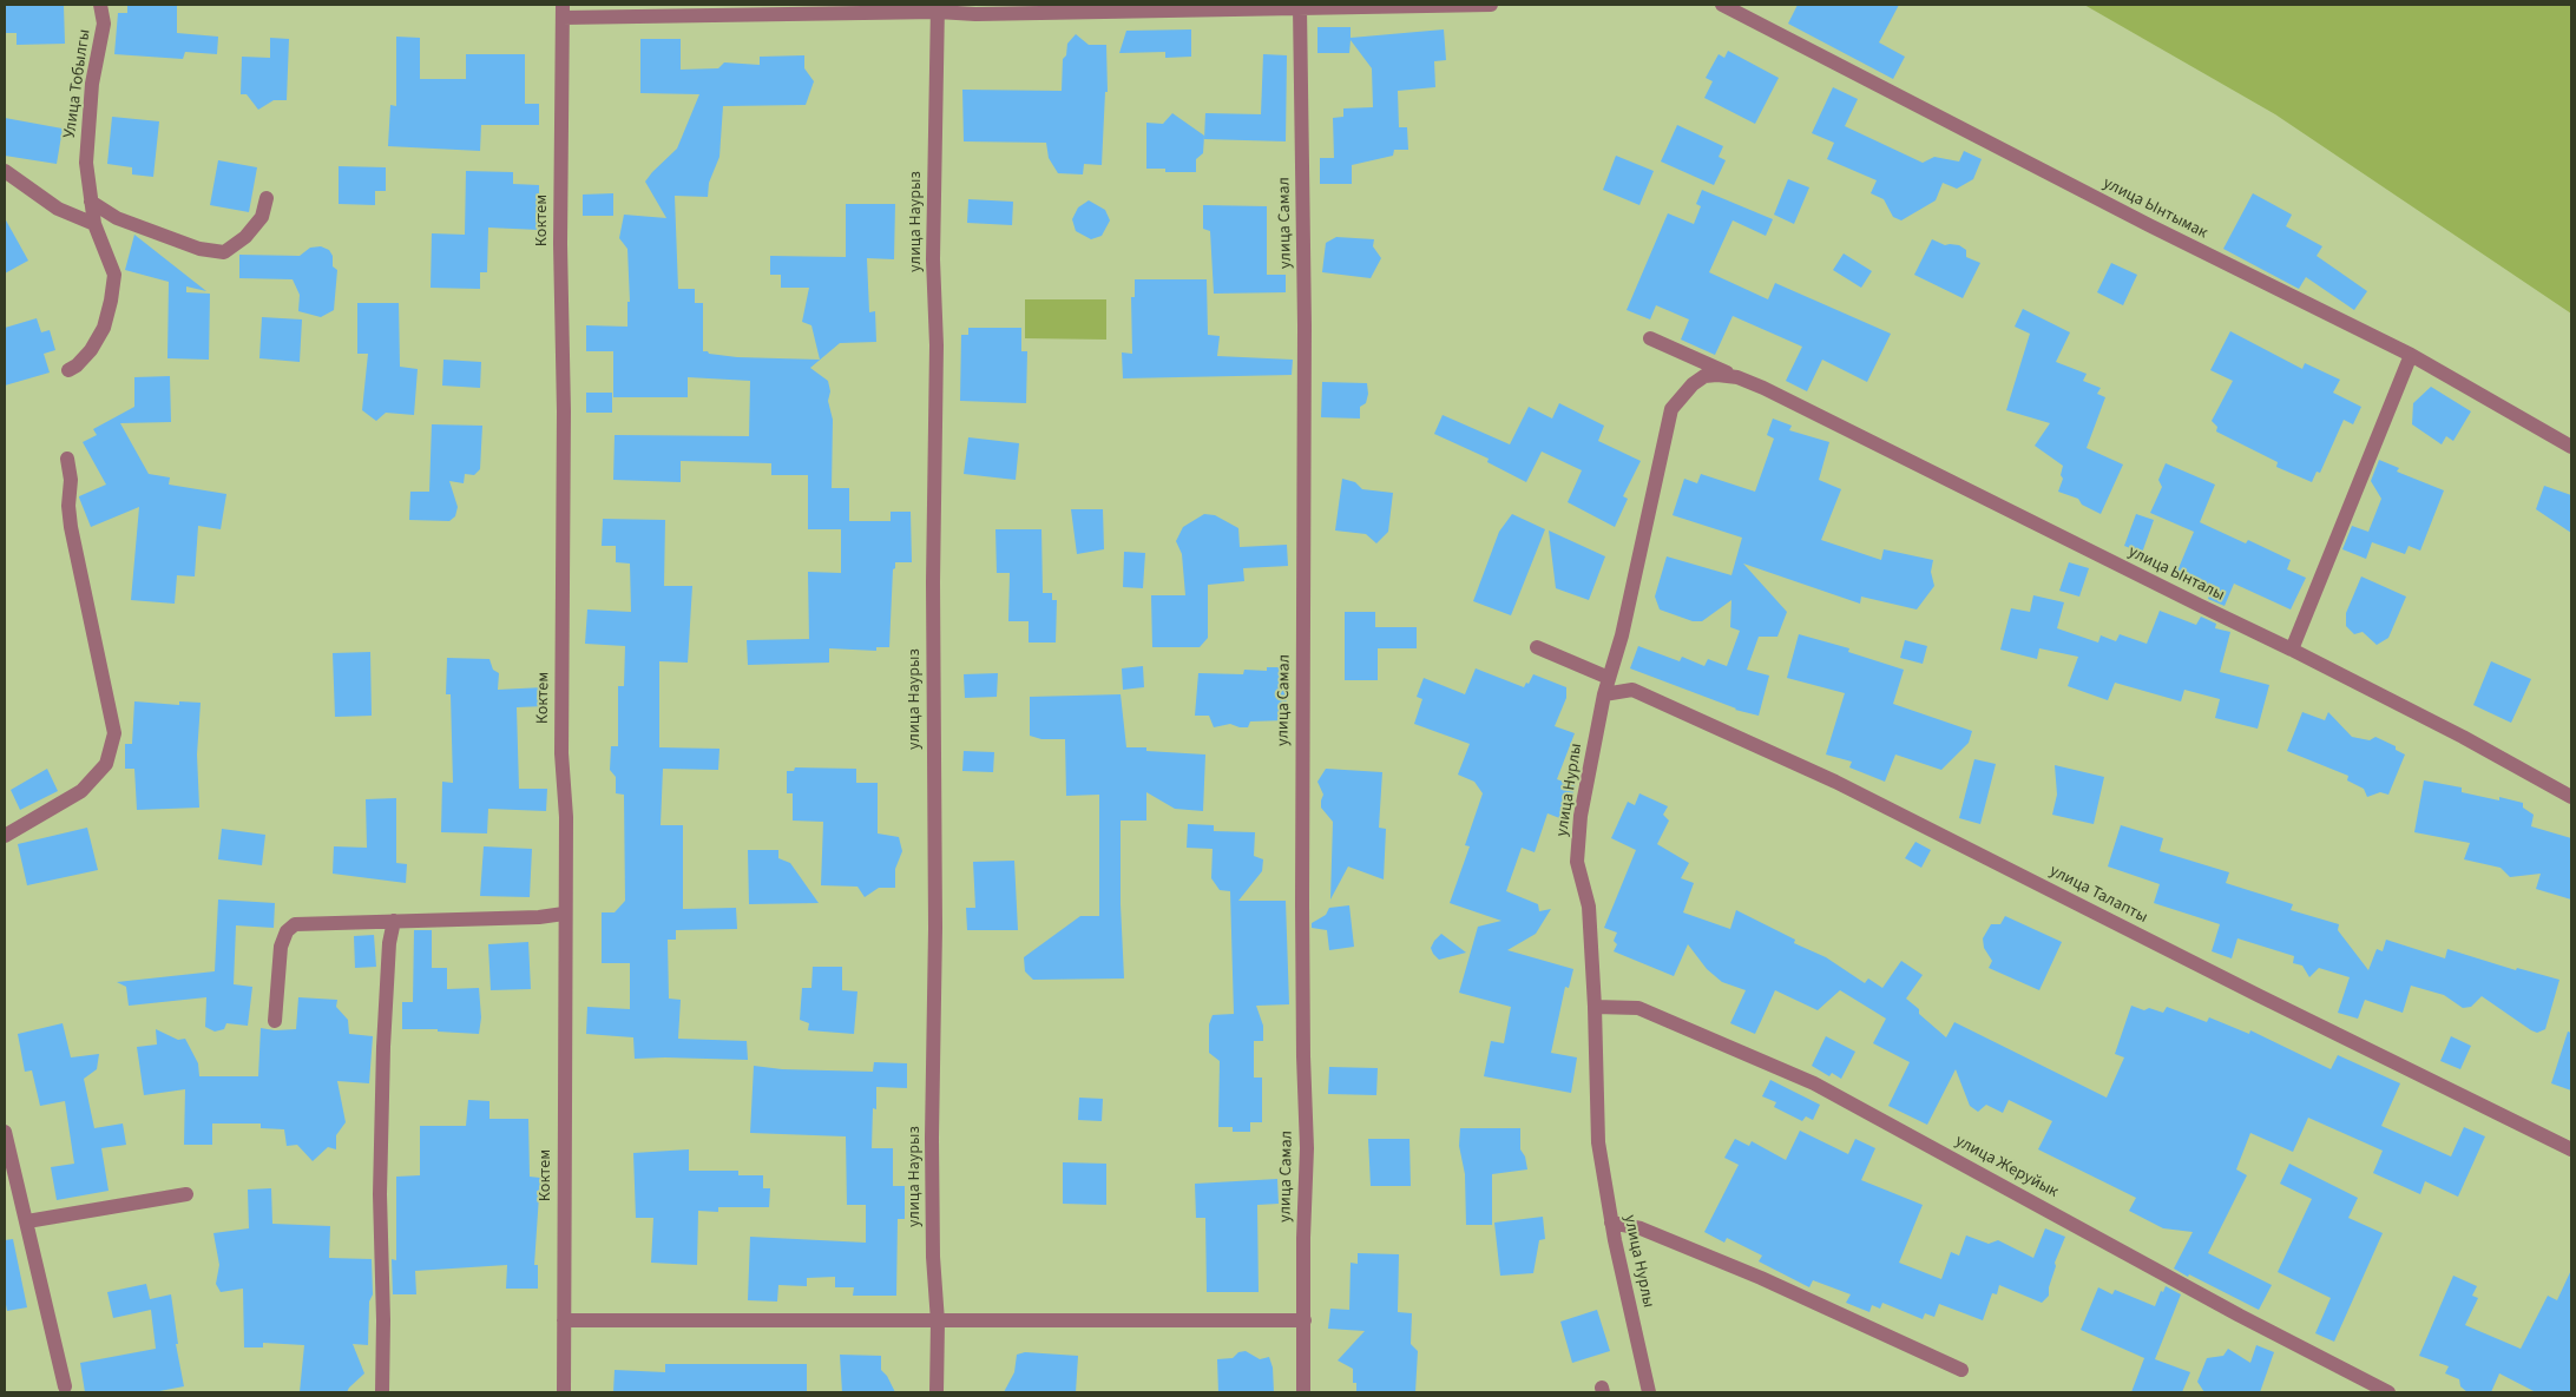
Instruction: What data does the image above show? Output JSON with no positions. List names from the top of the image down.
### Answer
{
  "streets": {
    "street": [
      "Улица Тобылгы",
      "улица Ынтымак",
      "Коктем",
      "улица Наурыз",
      "улица Самал",
      "улица Ынталы",
      "улица Нурлы",
      "улица Талапты",
      "улица Жеруйык"
    ]
  },
  "crossings": [
    ["улица Ынталы", "улица Нурлы"],
    ["улица Нурлы", "улица Талапты"],
    ["улица Нурлы", "улица Жеруйык"]
  ]
}
